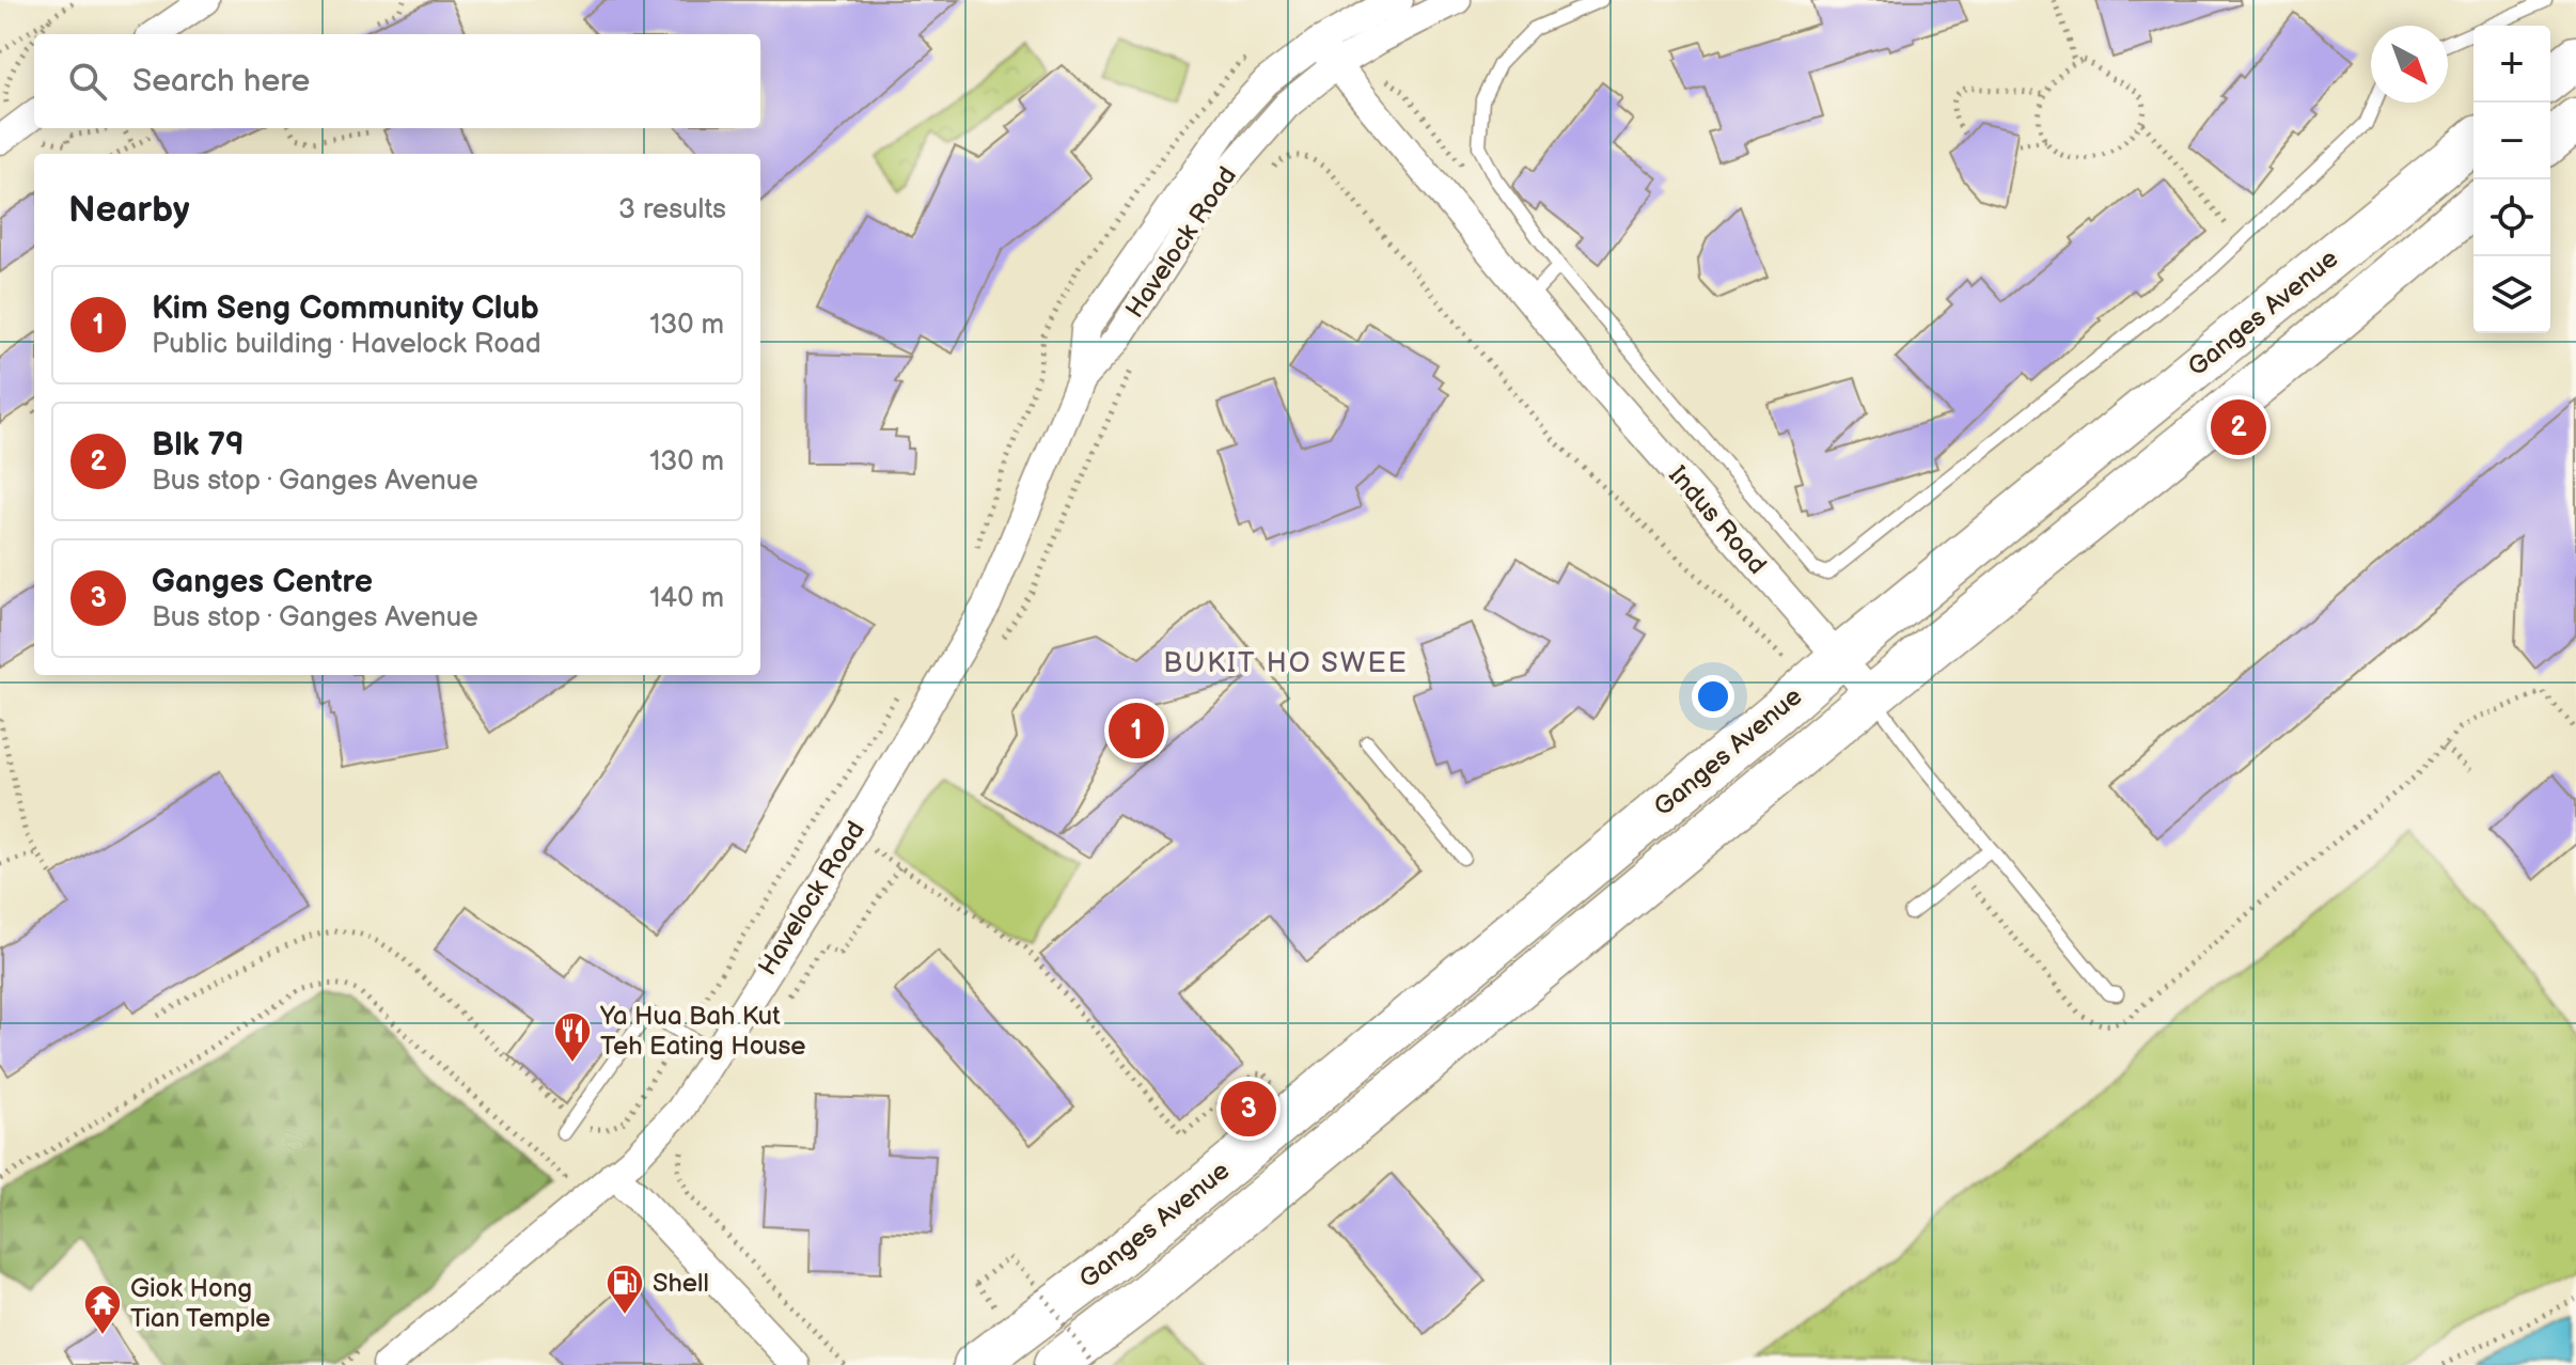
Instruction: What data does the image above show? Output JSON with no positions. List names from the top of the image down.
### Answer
{
  "streets": {
    "main road": ["Ganges Avenue"],
    "street": ["Havelock Road", "Indus Road"]
  },
  "crossings": [
    ["Havelock Road", "Indus Road"],
    ["Ganges Avenue", "Indus Road"]
  ],
  "districts": ["BUKIT HO SWEE"],
  "places": {
    "restaurant": ["Ya Hua Bah Kut Teh Eating House"],
    "fuel station": ["Shell"],
    "temple": ["Giok Hong Tian Temple"]
  },
  "north": "bottom right",
  "page": {
    "map_buttons": ["+", "−"],
    "search": "Search here",
    "heading": ["Nearby", "3 results"],
    "list": [
      {
        "mark": "1",
        "name": "Kim Seng Community Club",
        "note": "Public building · Havelock Road",
        "value": "130 m"
      },
      {
        "mark": "2",
        "name": "Blk 79",
        "note": "Bus stop · Ganges Avenue",
        "value": "130 m"
      },
      {
        "mark": "3",
        "name": "Ganges Centre",
        "note": "Bus stop · Ganges Avenue",
        "value": "140 m"
      }
    ],
    "pins": ["2", "1", "3"]
  }
}
